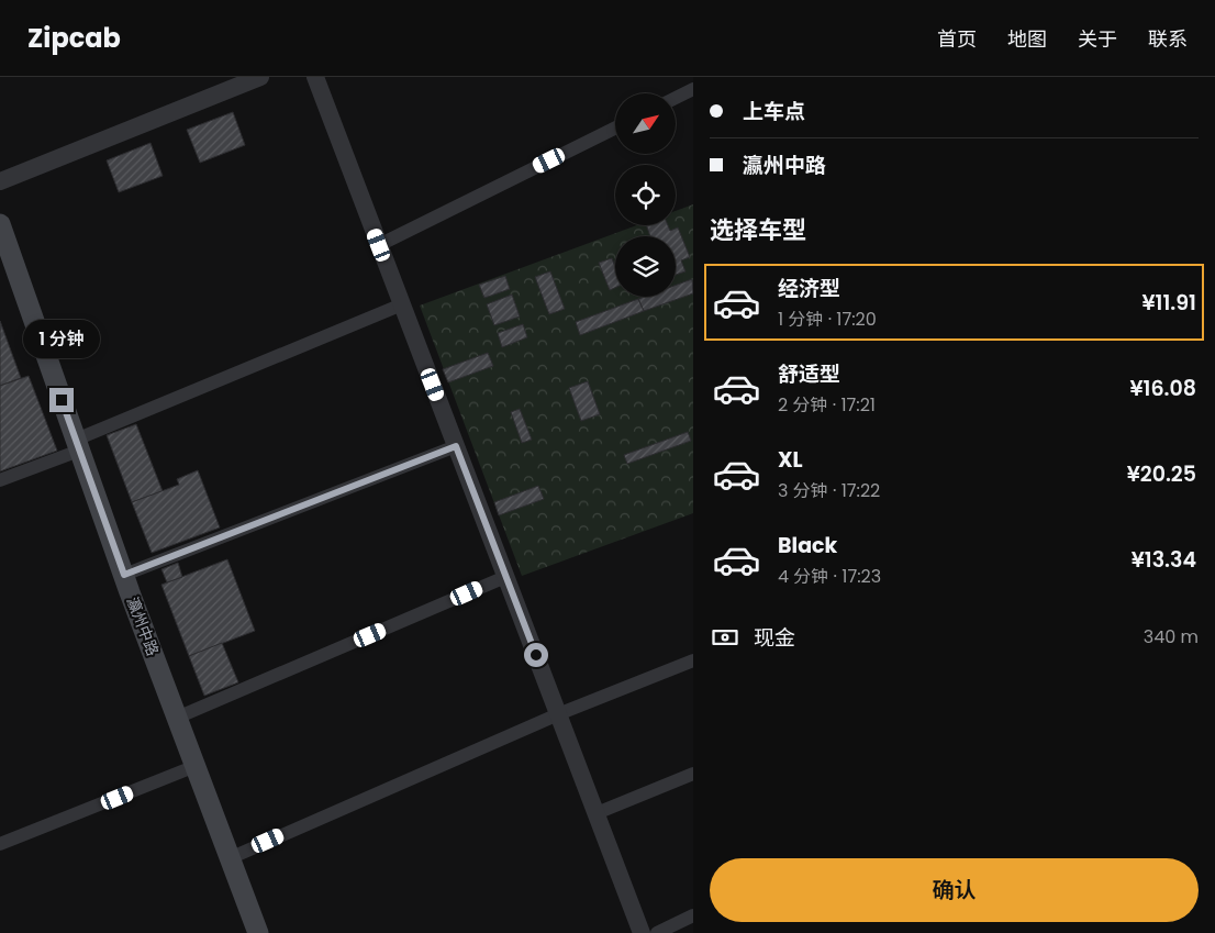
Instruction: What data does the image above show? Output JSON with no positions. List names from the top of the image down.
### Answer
{
  "streets": {
    "main road": ["瀛州中路"]
  },
  "north": "top right",
  "page": {
    "header": "Zipcab",
    "nav": [
      "首页",
      "地图",
      "关于",
      "联系"
    ],
    "banner": ["上车点", "瀛州中路"],
    "heading": "选择车型",
    "list": [
      {
        "name": "经济型",
        "note": "1 分钟 · 17:20",
        "value": "¥11.91"
      },
      {
        "name": "舒适型",
        "note": "2 分钟 · 17:21",
        "value": "¥16.08"
      },
      {
        "name": "XL",
        "note": "3 分钟 · 17:22",
        "value": "¥20.25"
      },
      {
        "name": "Black",
        "note": "4 分钟 · 17:23",
        "value": "¥13.34"
      }
    ],
    "bubble": "1 分钟",
    "pay": ["现金", "340 m"],
    "buttons": "确认"
  }
}
